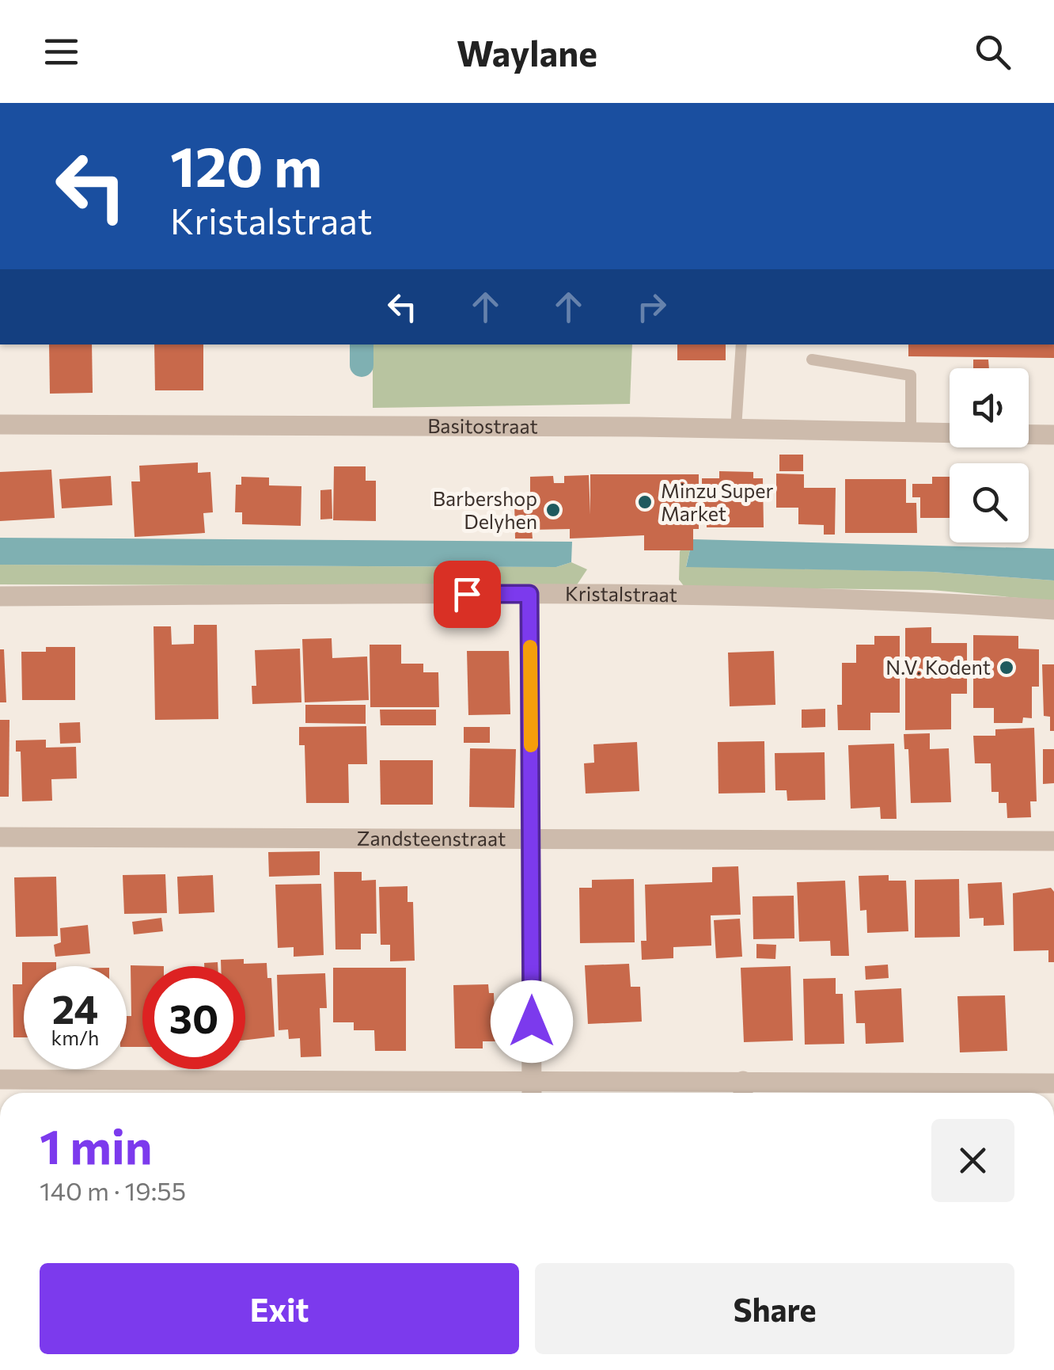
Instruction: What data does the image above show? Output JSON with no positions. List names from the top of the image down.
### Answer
{
  "streets": {
    "street": ["Basitostraat", "Kristalstraat", "Zandsteenstraat"]
  },
  "places": ["Minzu Super Market", "Barbershop Delyhen", "N.V. Kodent"],
  "page": {
    "header": "Waylane",
    "turn": ["120 m", "Kristalstraat"],
    "speed": "24 km/h",
    "limit": "30",
    "heading": ["1 min", "140 m · 19:55"],
    "buttons": ["Exit", "Share"]
  }
}
